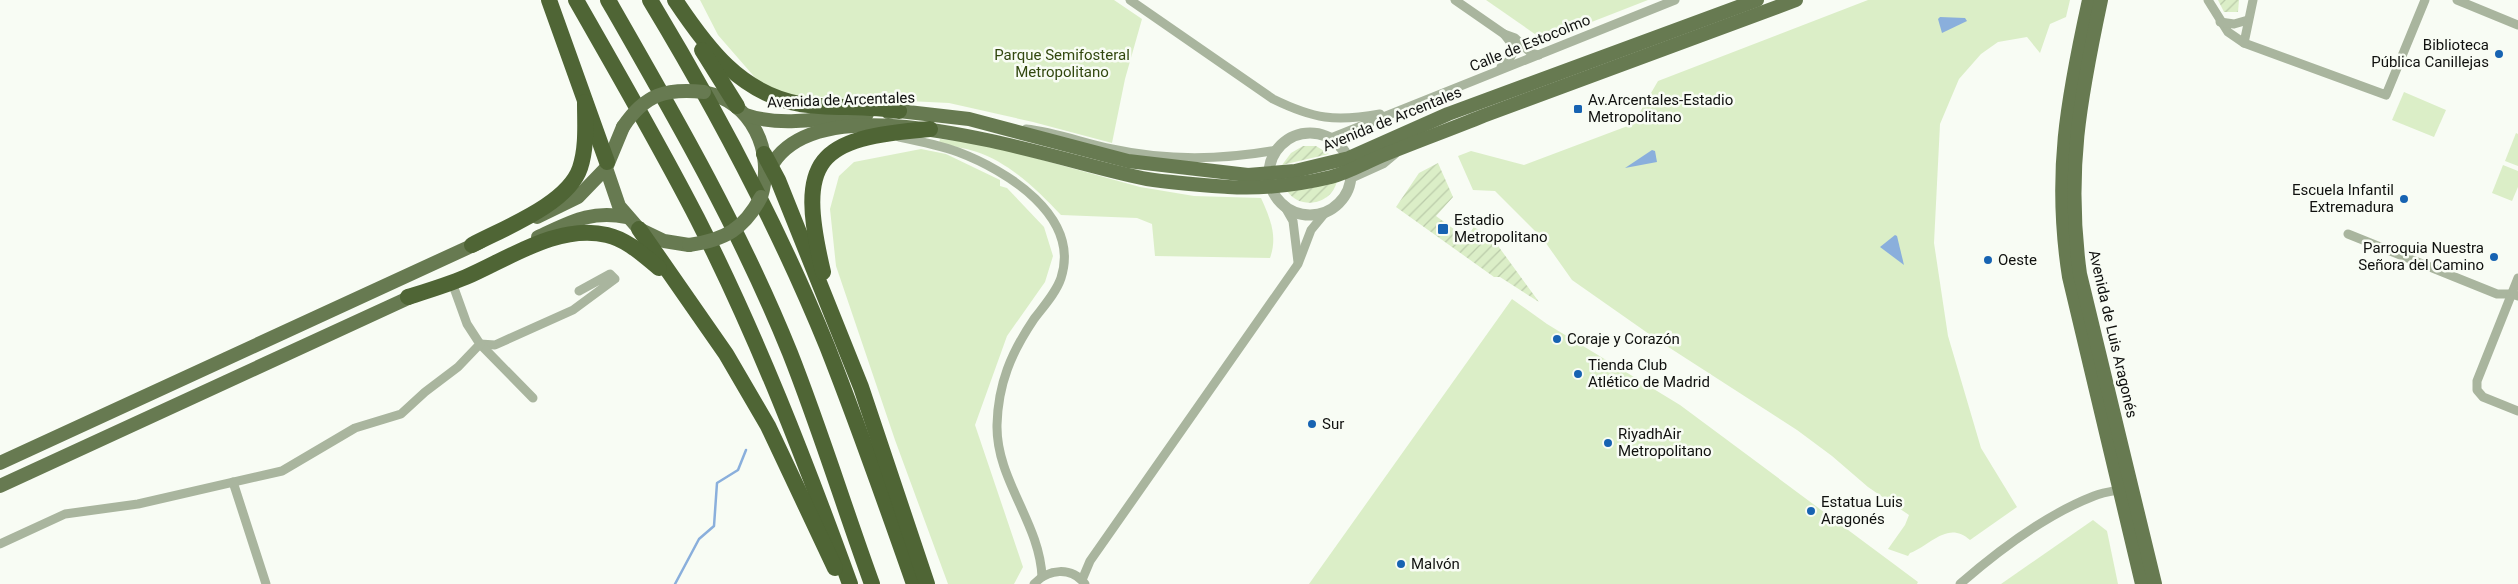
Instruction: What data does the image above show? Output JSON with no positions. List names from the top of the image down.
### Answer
{
  "streets": {
    "main road": ["Avenida de Arcentales", "Avenida de Luis Aragonés"],
    "street": ["Calle de Estocolmo"]
  },
  "parks": ["Parque Semifosteral Metropolitano"],
  "places": {
    "other": [
      "Biblioteca Pública Canillejas",
      "Escuela Infantil Extremadura",
      "Parroquia Nuestra Señora del Camino",
      "Oeste",
      "Coraje y Corazón",
      "Tienda Club Atlético de Madrid",
      "Sur",
      "RiyadhAir Metropolitano",
      "Estatua Luis Aragonés",
      "Malvón"
    ],
    "transit": ["Av.Arcentales-Estadio Metropolitano", "Estadio Metropolitano"]
  }
}
